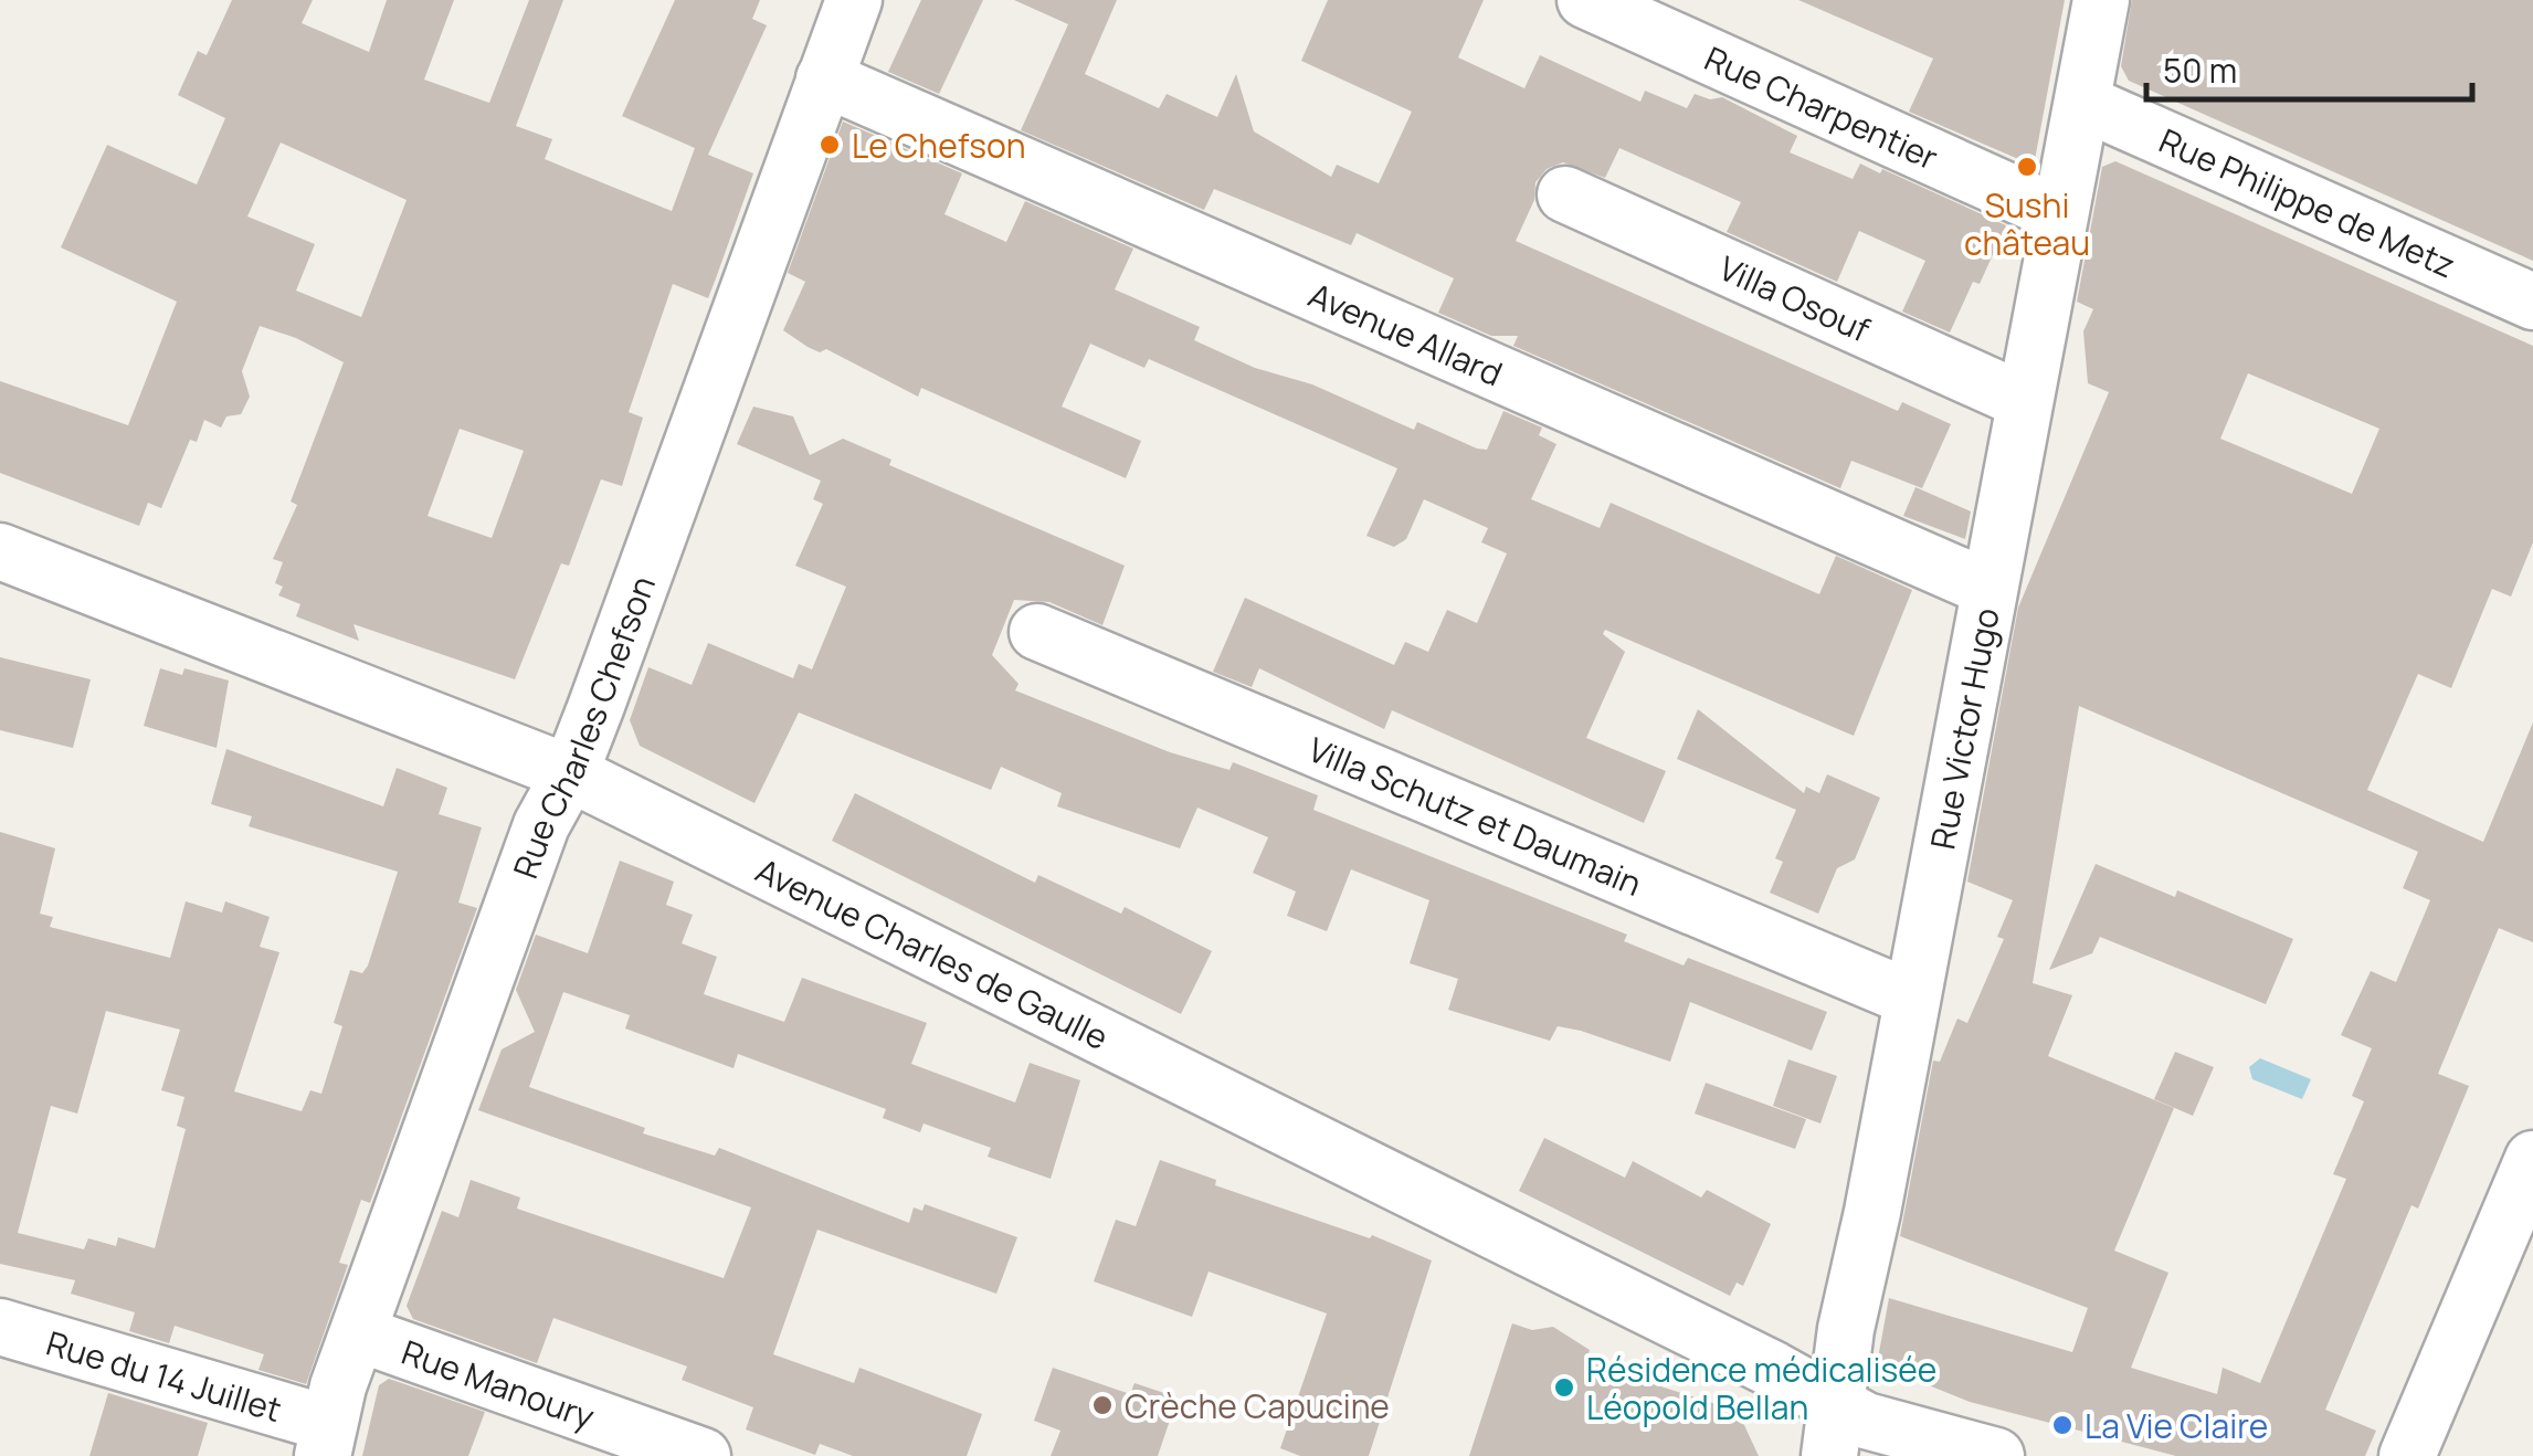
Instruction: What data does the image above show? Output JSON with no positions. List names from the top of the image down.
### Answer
{
  "streets": {
    "street": [
      "Rue Charpentier",
      "Rue Philippe de Metz",
      "Villa Osouf",
      "Avenue Allard",
      "Rue Charles Chefson",
      "Rue Victor Hugo",
      "Villa Schutz et Daumain",
      "Avenue Charles de Gaulle",
      "Rue du 14 Juillet",
      "Rue Manoury"
    ]
  },
  "crossings": [
    ["Rue Charpentier", "Rue Victor Hugo"],
    ["Rue Philippe de Metz", "Rue Victor Hugo"],
    ["Villa Osouf", "Rue Victor Hugo"],
    ["Avenue Allard", "Rue Charles Chefson"],
    ["Avenue Allard", "Rue Victor Hugo"],
    ["Rue Charles Chefson", "Avenue Charles de Gaulle"],
    ["Rue Charles Chefson", "Rue du 14 Juillet"],
    ["Rue Charles Chefson", "Rue Manoury"],
    ["Rue Victor Hugo", "Villa Schutz et Daumain"],
    ["Rue Victor Hugo", "Avenue Charles de Gaulle"]
  ],
  "places": [
    "Le Chefson",
    "Sushi château",
    "Résidence médicalisée Léopold Bellan",
    "Crèche Capucine",
    "La Vie Claire"
  ],
  "scale_bar": "50 m"
}
